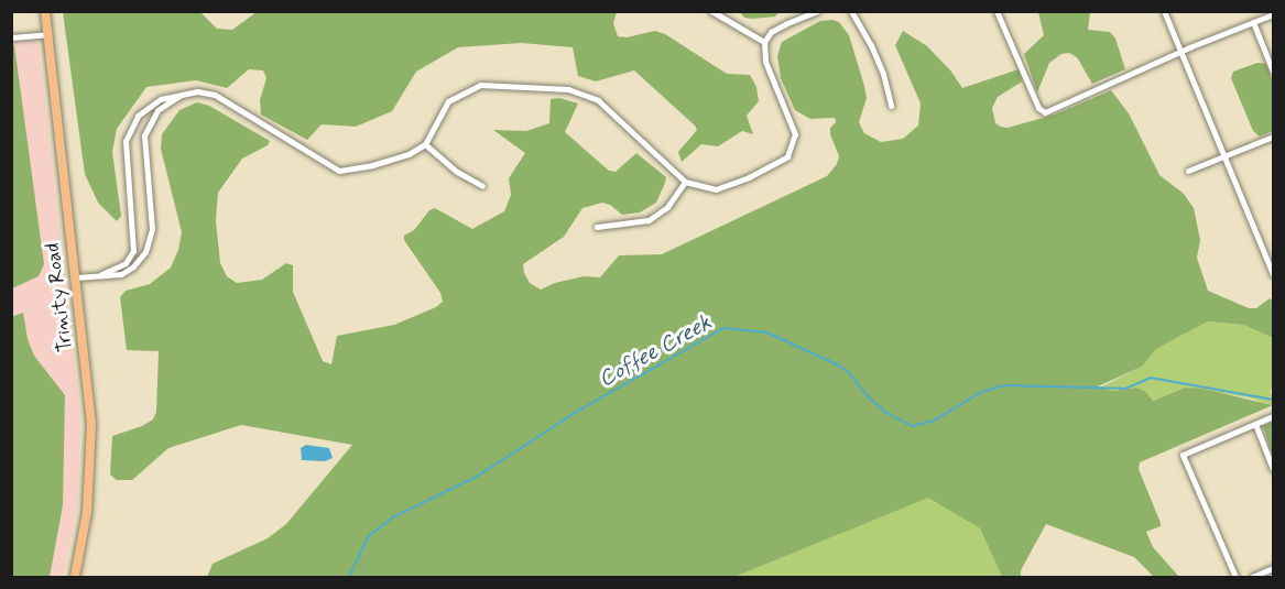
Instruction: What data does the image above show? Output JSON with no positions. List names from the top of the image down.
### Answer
{
  "streets": {
    "highway": ["Trinity Road"]
  },
  "water": ["Coffee Creek"]
}
